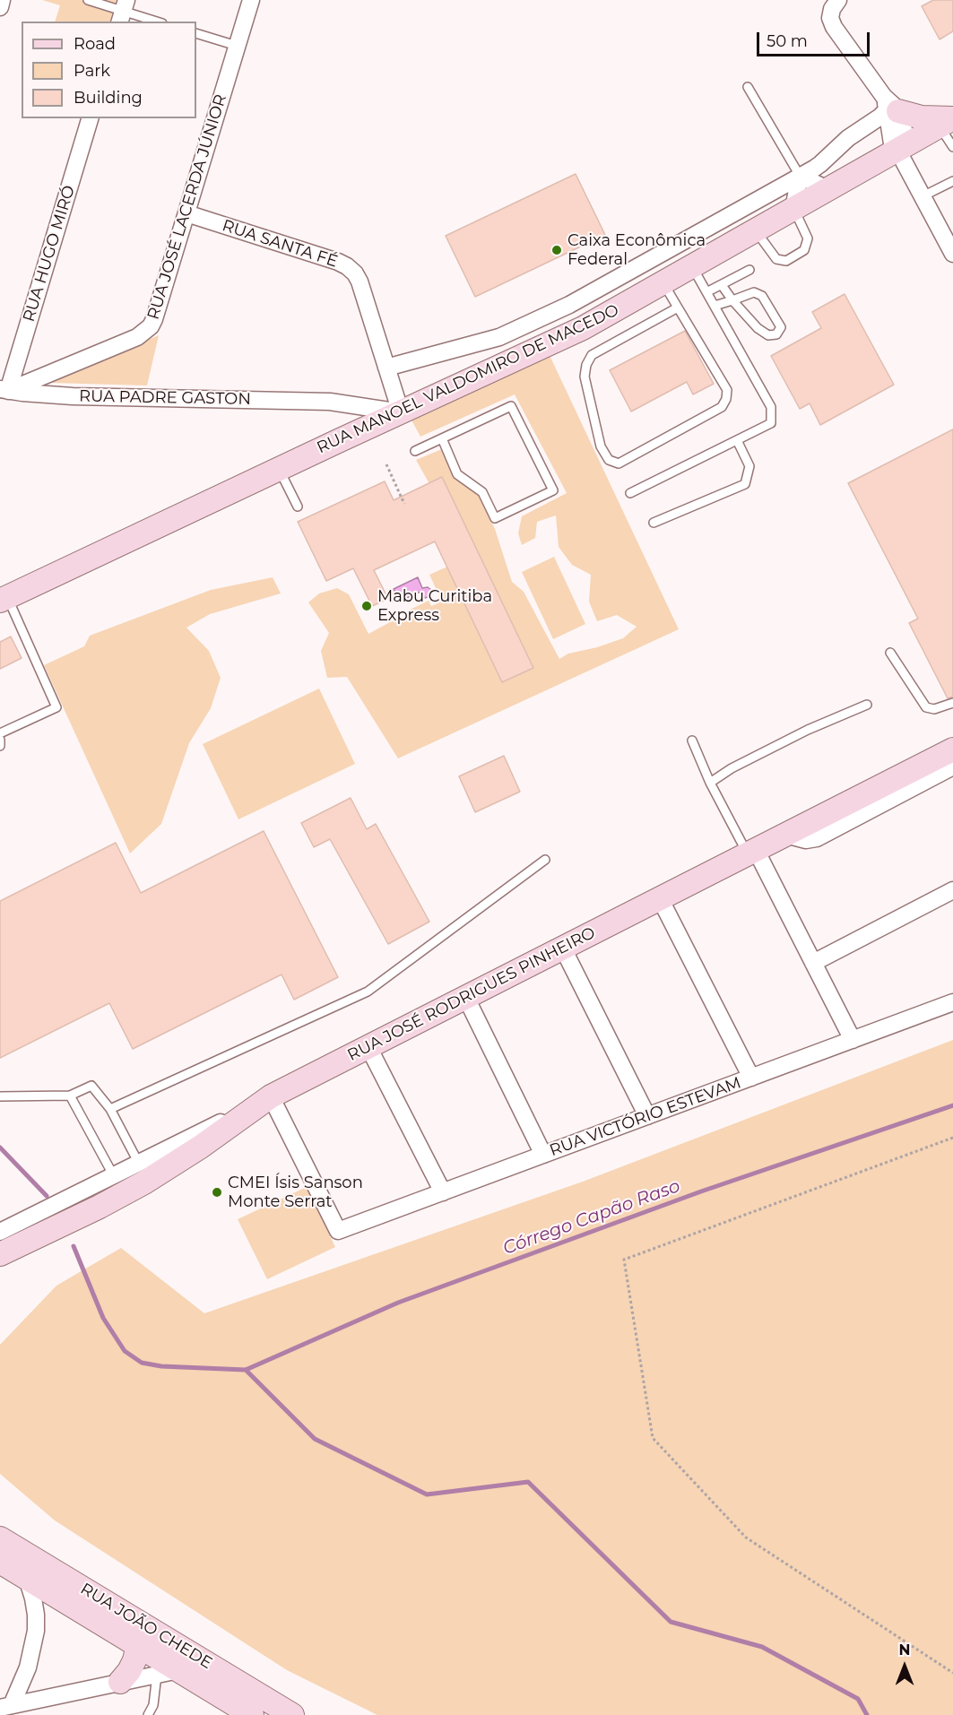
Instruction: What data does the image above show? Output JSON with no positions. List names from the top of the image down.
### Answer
{
  "streets": {
    "main road": ["RUA MANOEL VALDOMIRO DE MACEDO", "RUA JOSÉ RODRIGUES PINHEIRO", "RUA JOÃO CHEDE"],
    "street": [
      "RUA JOSÉ LACERDA JÚNIOR",
      "RUA SANTA FÉ",
      "RUA HUGO MIRÓ",
      "RUA PADRE GASTON",
      "RUA VICTÓRIO ESTEVAM"
    ]
  },
  "crossings": [
    ["RUA JOSÉ LACERDA JÚNIOR", "RUA SANTA FÉ"],
    ["RUA JOSÉ LACERDA JÚNIOR", "RUA HUGO MIRÓ"],
    ["RUA JOSÉ LACERDA JÚNIOR", "RUA PADRE GASTON"],
    ["RUA SANTA FÉ", "RUA MANOEL VALDOMIRO DE MACEDO"],
    ["RUA SANTA FÉ", "RUA PADRE GASTON"],
    ["RUA HUGO MIRÓ", "RUA PADRE GASTON"],
    ["RUA MANOEL VALDOMIRO DE MACEDO", "RUA PADRE GASTON"],
    ["RUA JOSÉ RODRIGUES PINHEIRO", "RUA VICTÓRIO ESTEVAM"]
  ],
  "water": ["Córrego Capão Raso"],
  "places": ["Caixa Econômica Federal", "Mabu Curitiba Express", "CMEI Ísis Sanson Monte Serrat"],
  "legend": ["Road", "Park", "Building"],
  "scale_bar": "50 m",
  "north": "top"
}
